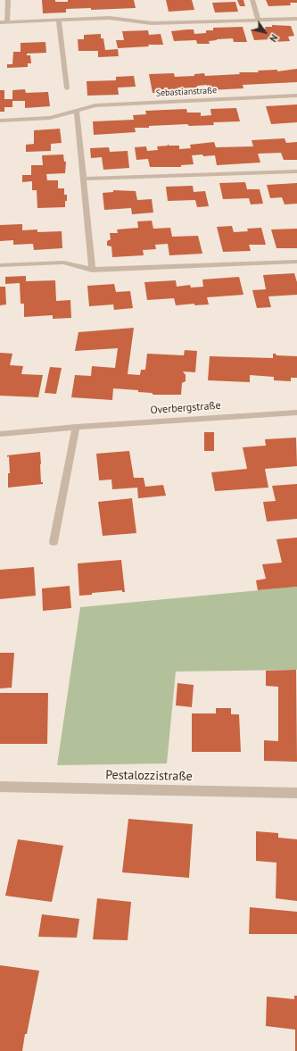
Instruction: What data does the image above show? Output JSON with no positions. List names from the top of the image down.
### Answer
{
  "streets": {
    "street": ["Sebastianstraße", "Overbergstraße", "Pestalozzistraße"]
  },
  "north": "bottom right"
}
